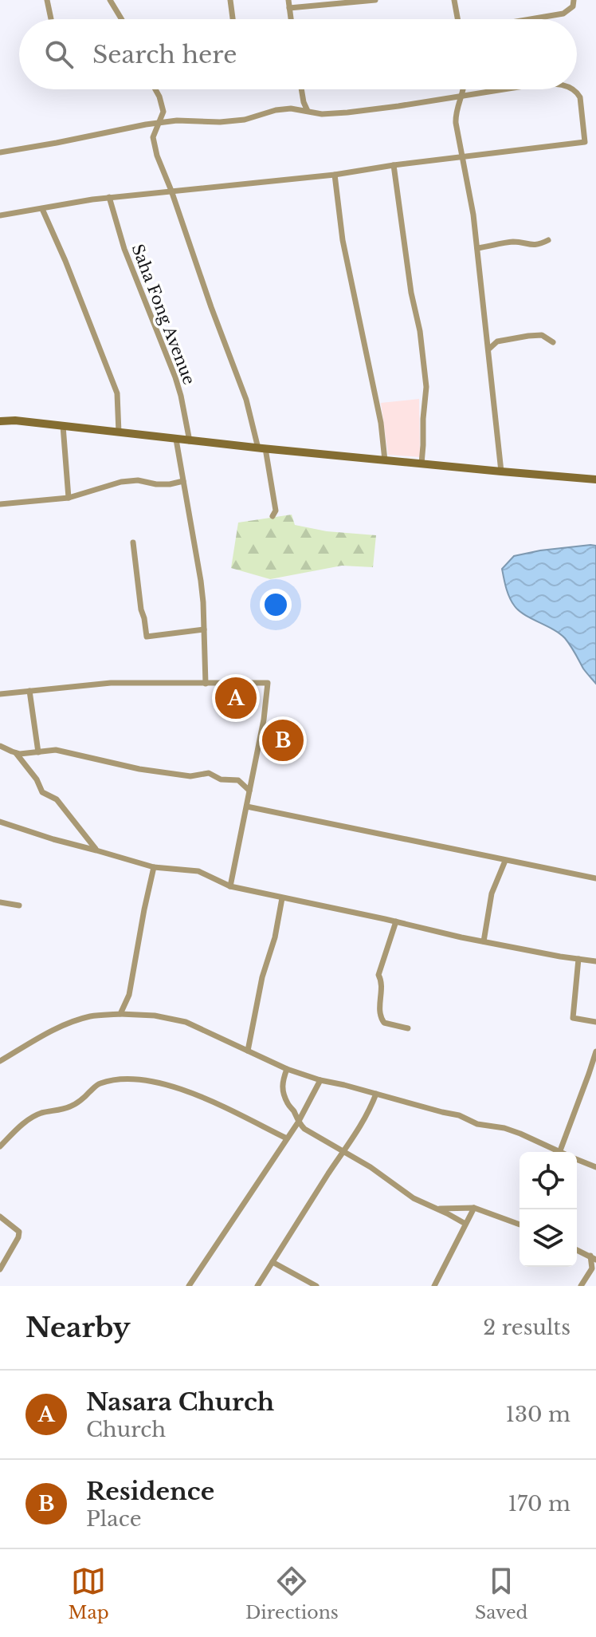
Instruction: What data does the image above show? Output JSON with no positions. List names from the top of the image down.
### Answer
{
  "streets": {
    "street": ["Saha Fong Avenue"]
  },
  "page": {
    "search": "Search here",
    "pins": ["A", "B"],
    "heading": ["Nearby", "2 results"],
    "list": [
      {
        "mark": "A",
        "name": "Nasara Church",
        "note": "Church",
        "value": "130 m"
      },
      {
        "mark": "B",
        "name": "Residence",
        "note": "Place",
        "value": "170 m"
      }
    ],
    "nav": ["Map", "Directions", "Saved"]
  }
}
